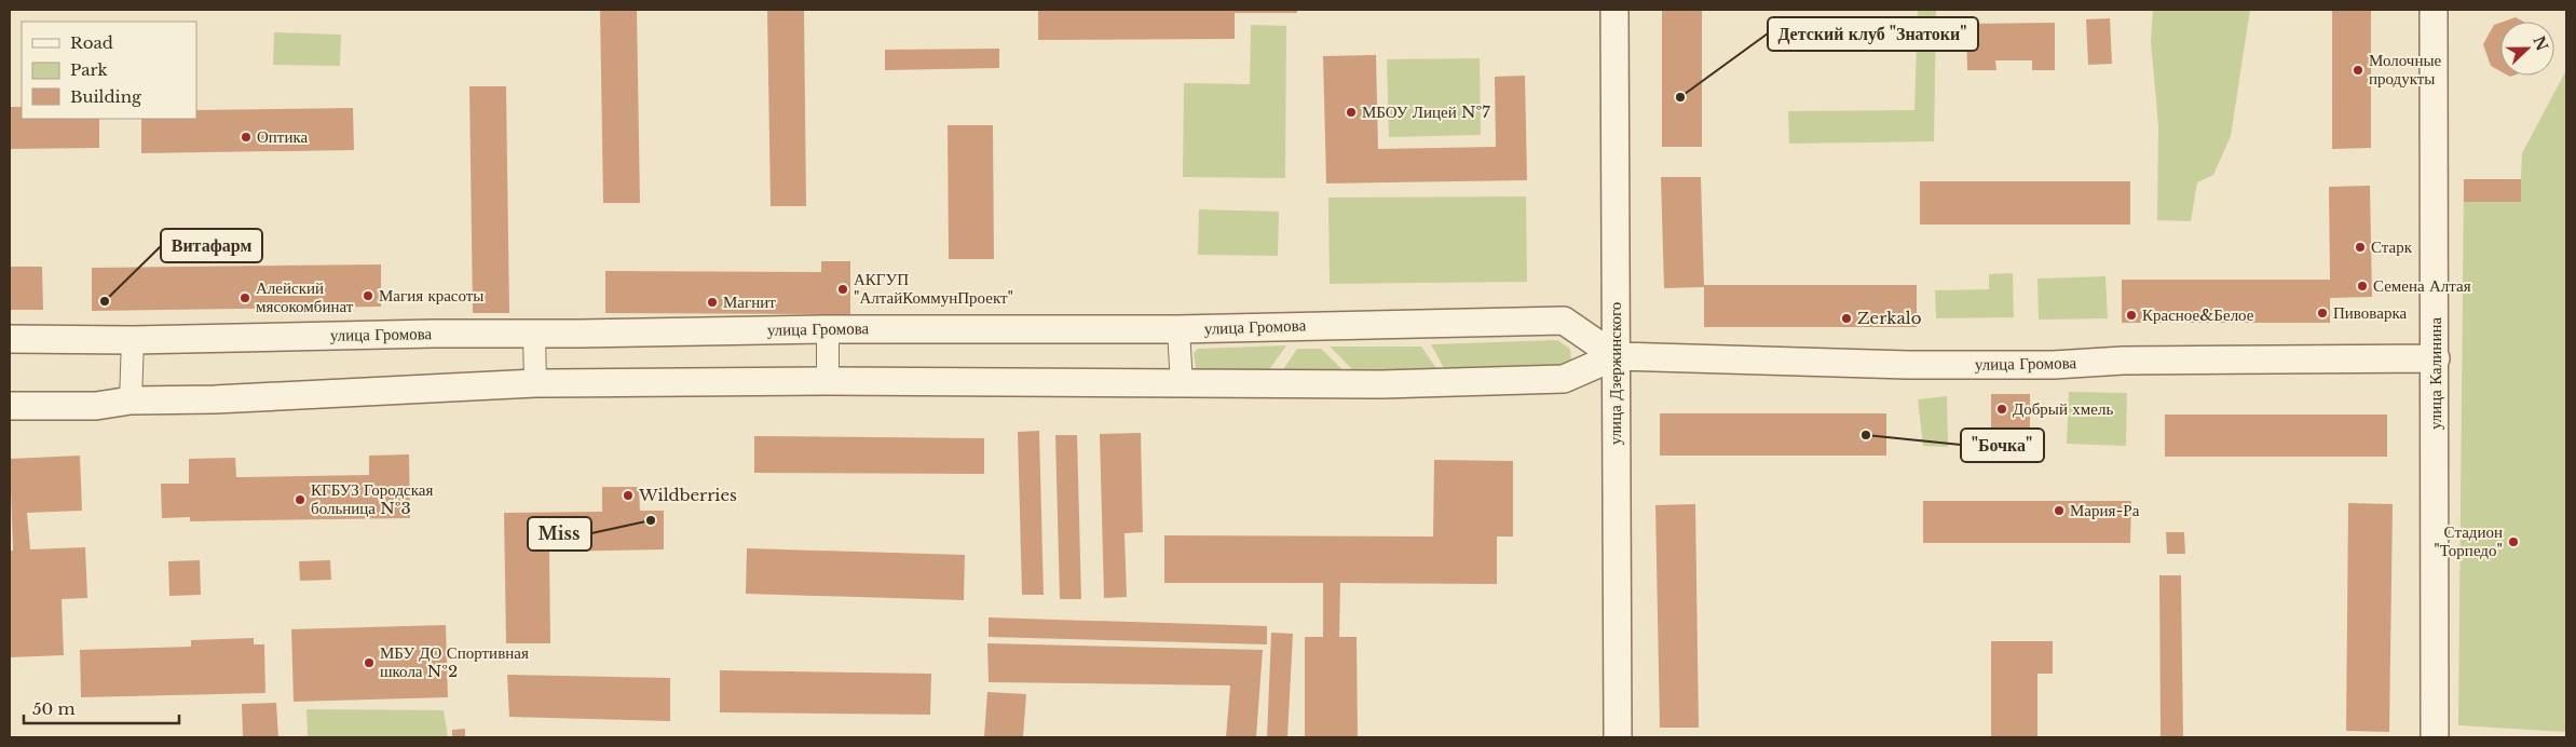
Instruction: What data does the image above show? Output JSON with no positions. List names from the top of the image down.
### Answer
{
  "streets": {
    "street": ["улица Громова", "улица Дзержинского", "улица Калинина"]
  },
  "crossings": [
    ["улица Громова", "улица Дзержинского"],
    ["улица Громова", "улица Калинина"]
  ],
  "places": [
    "Молочные продукты",
    "Детский клуб \"Знатоки\"",
    "МБОУ Лицей №7",
    "Оптика",
    "Старк",
    "Семена Алтая",
    "АКГУП \"АлтайКоммунПроект\"",
    "Магия красоты",
    "Алейский мясокомбинат",
    "Витафарм",
    "Магнит",
    "Пивоварка",
    "Красное&Белое",
    "Zerkalo",
    "Добрый хмель",
    "\"Бочка\"",
    "Wildberries",
    "КГБУЗ Городская больница №3",
    "Мария-Ра",
    "Miss",
    "Стадион \"Торпедо\"",
    "МБУ ДО Спортивная школа №2"
  ],
  "legend": ["Road", "Park", "Building"],
  "scale_bar": "50 m",
  "north": "right"
}
